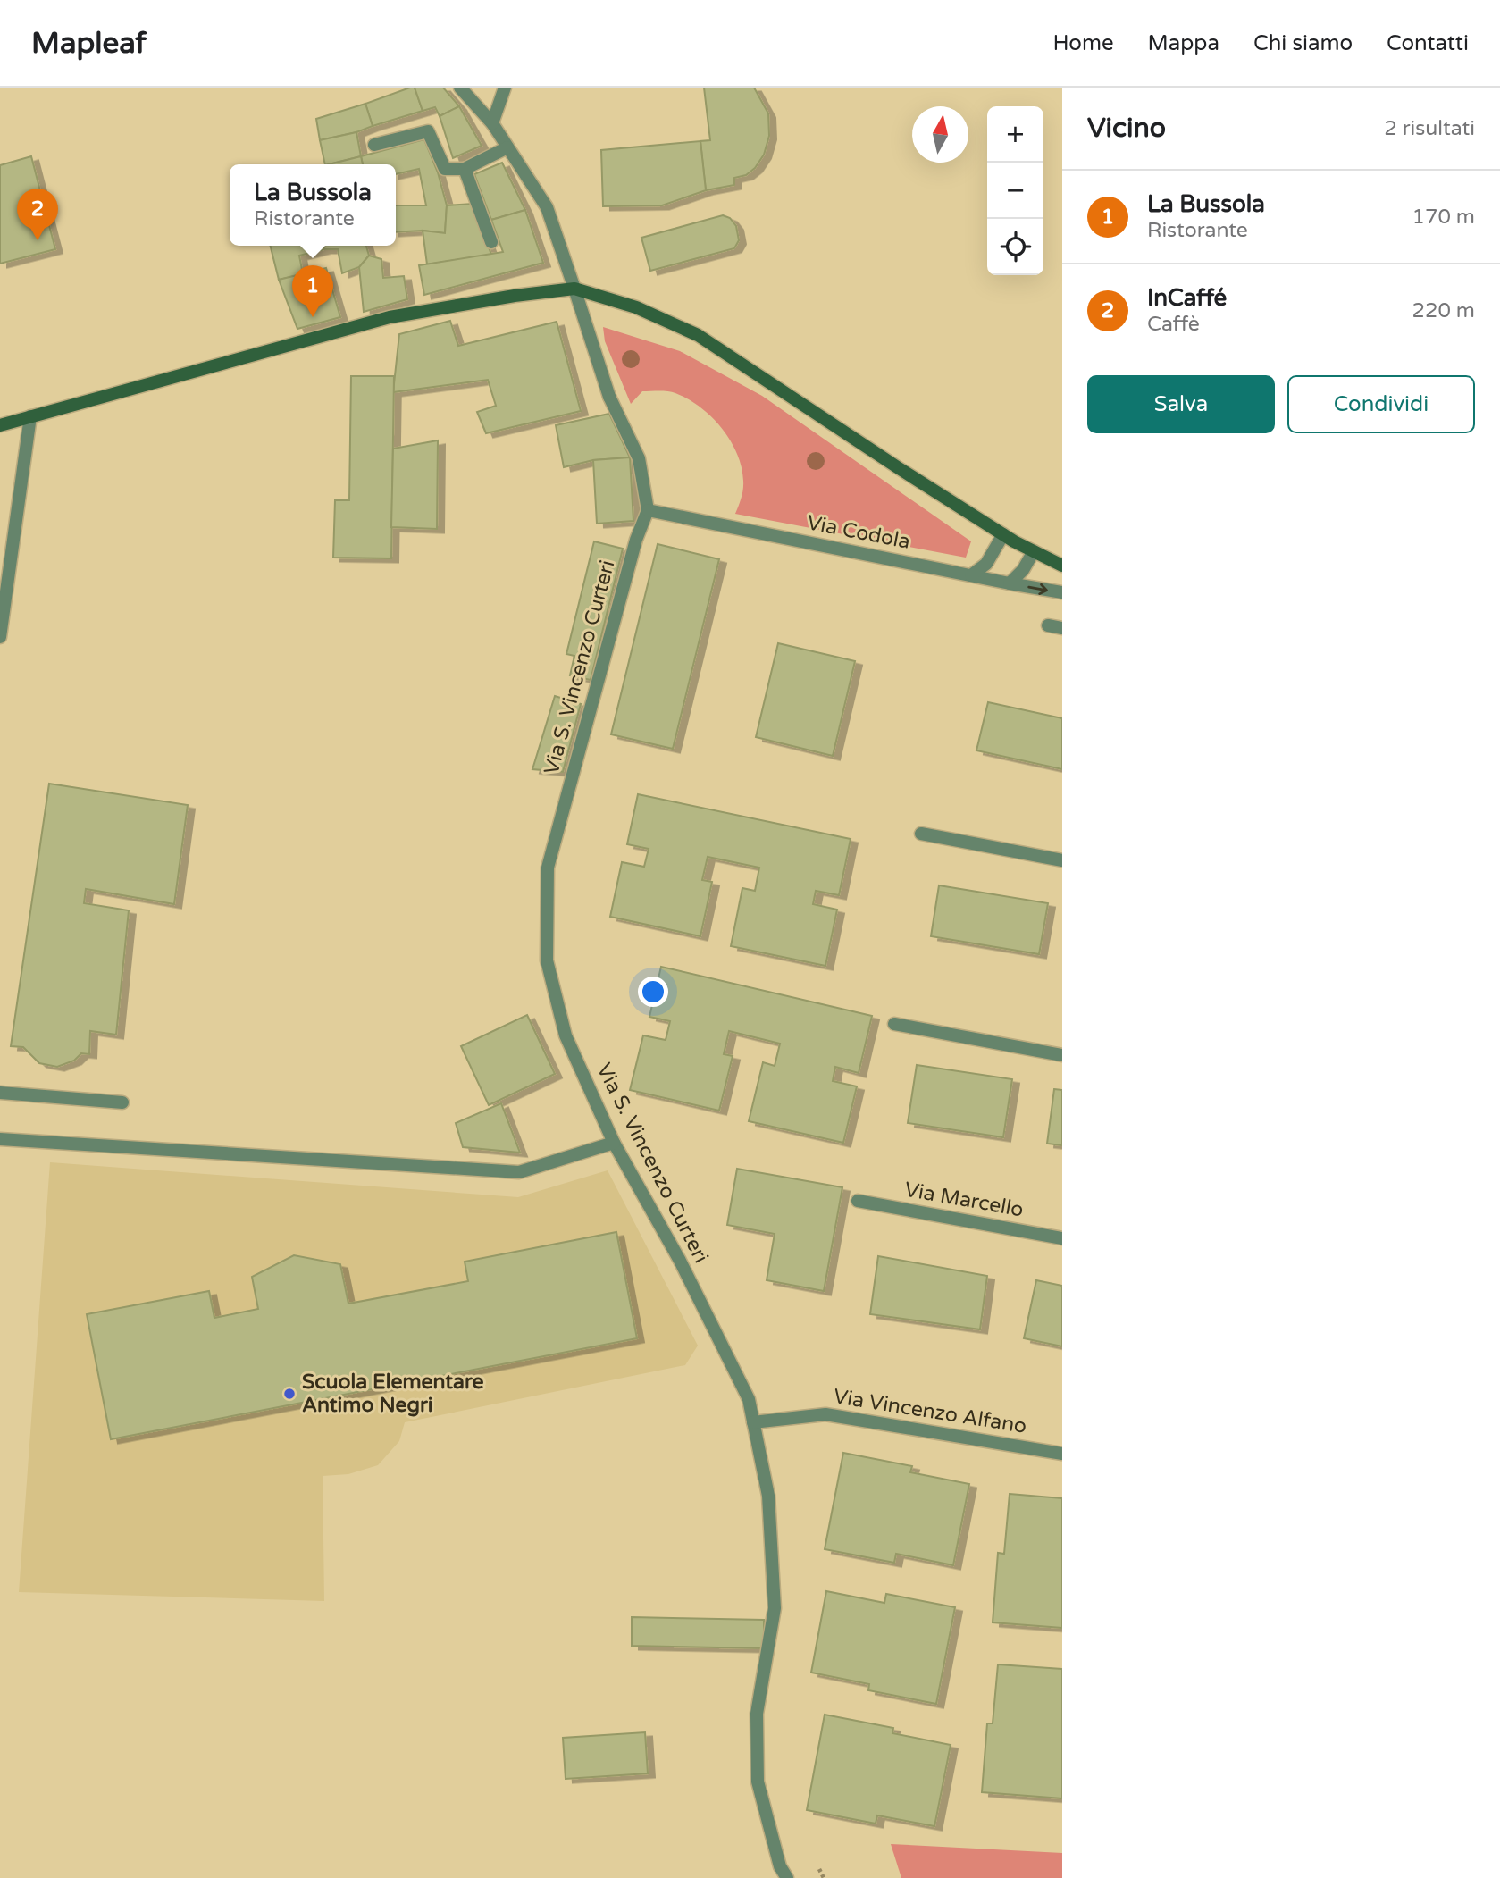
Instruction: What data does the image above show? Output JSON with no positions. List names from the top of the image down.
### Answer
{
  "streets": {
    "street": [
      "Via Codola",
      "Via S. Vincenzo Curteri",
      "Via Marcello",
      "Via Vincenzo Alfano"
    ]
  },
  "crossings": [
    ["Via Codola", "Via S. Vincenzo Curteri"],
    ["Via S. Vincenzo Curteri", "Via Vincenzo Alfano"]
  ],
  "places": ["Scuola Elementare Antimo Negri"],
  "north": "top",
  "page": {
    "header": "Mapleaf",
    "nav": [
      "Home",
      "Mappa",
      "Chi siamo",
      "Contatti"
    ],
    "heading": ["Vicino", "2 risultati"],
    "map_buttons": ["+", "−"],
    "popup": ["La Bussola", "Ristorante"],
    "list": [
      {
        "mark": "1",
        "name": "La Bussola",
        "note": "Ristorante",
        "value": "170 m"
      },
      {
        "mark": "2",
        "name": "InCaffé",
        "note": "Caffè",
        "value": "220 m"
      }
    ],
    "pins": ["2", "1"],
    "buttons": ["Salva", "Condividi"]
  }
}
